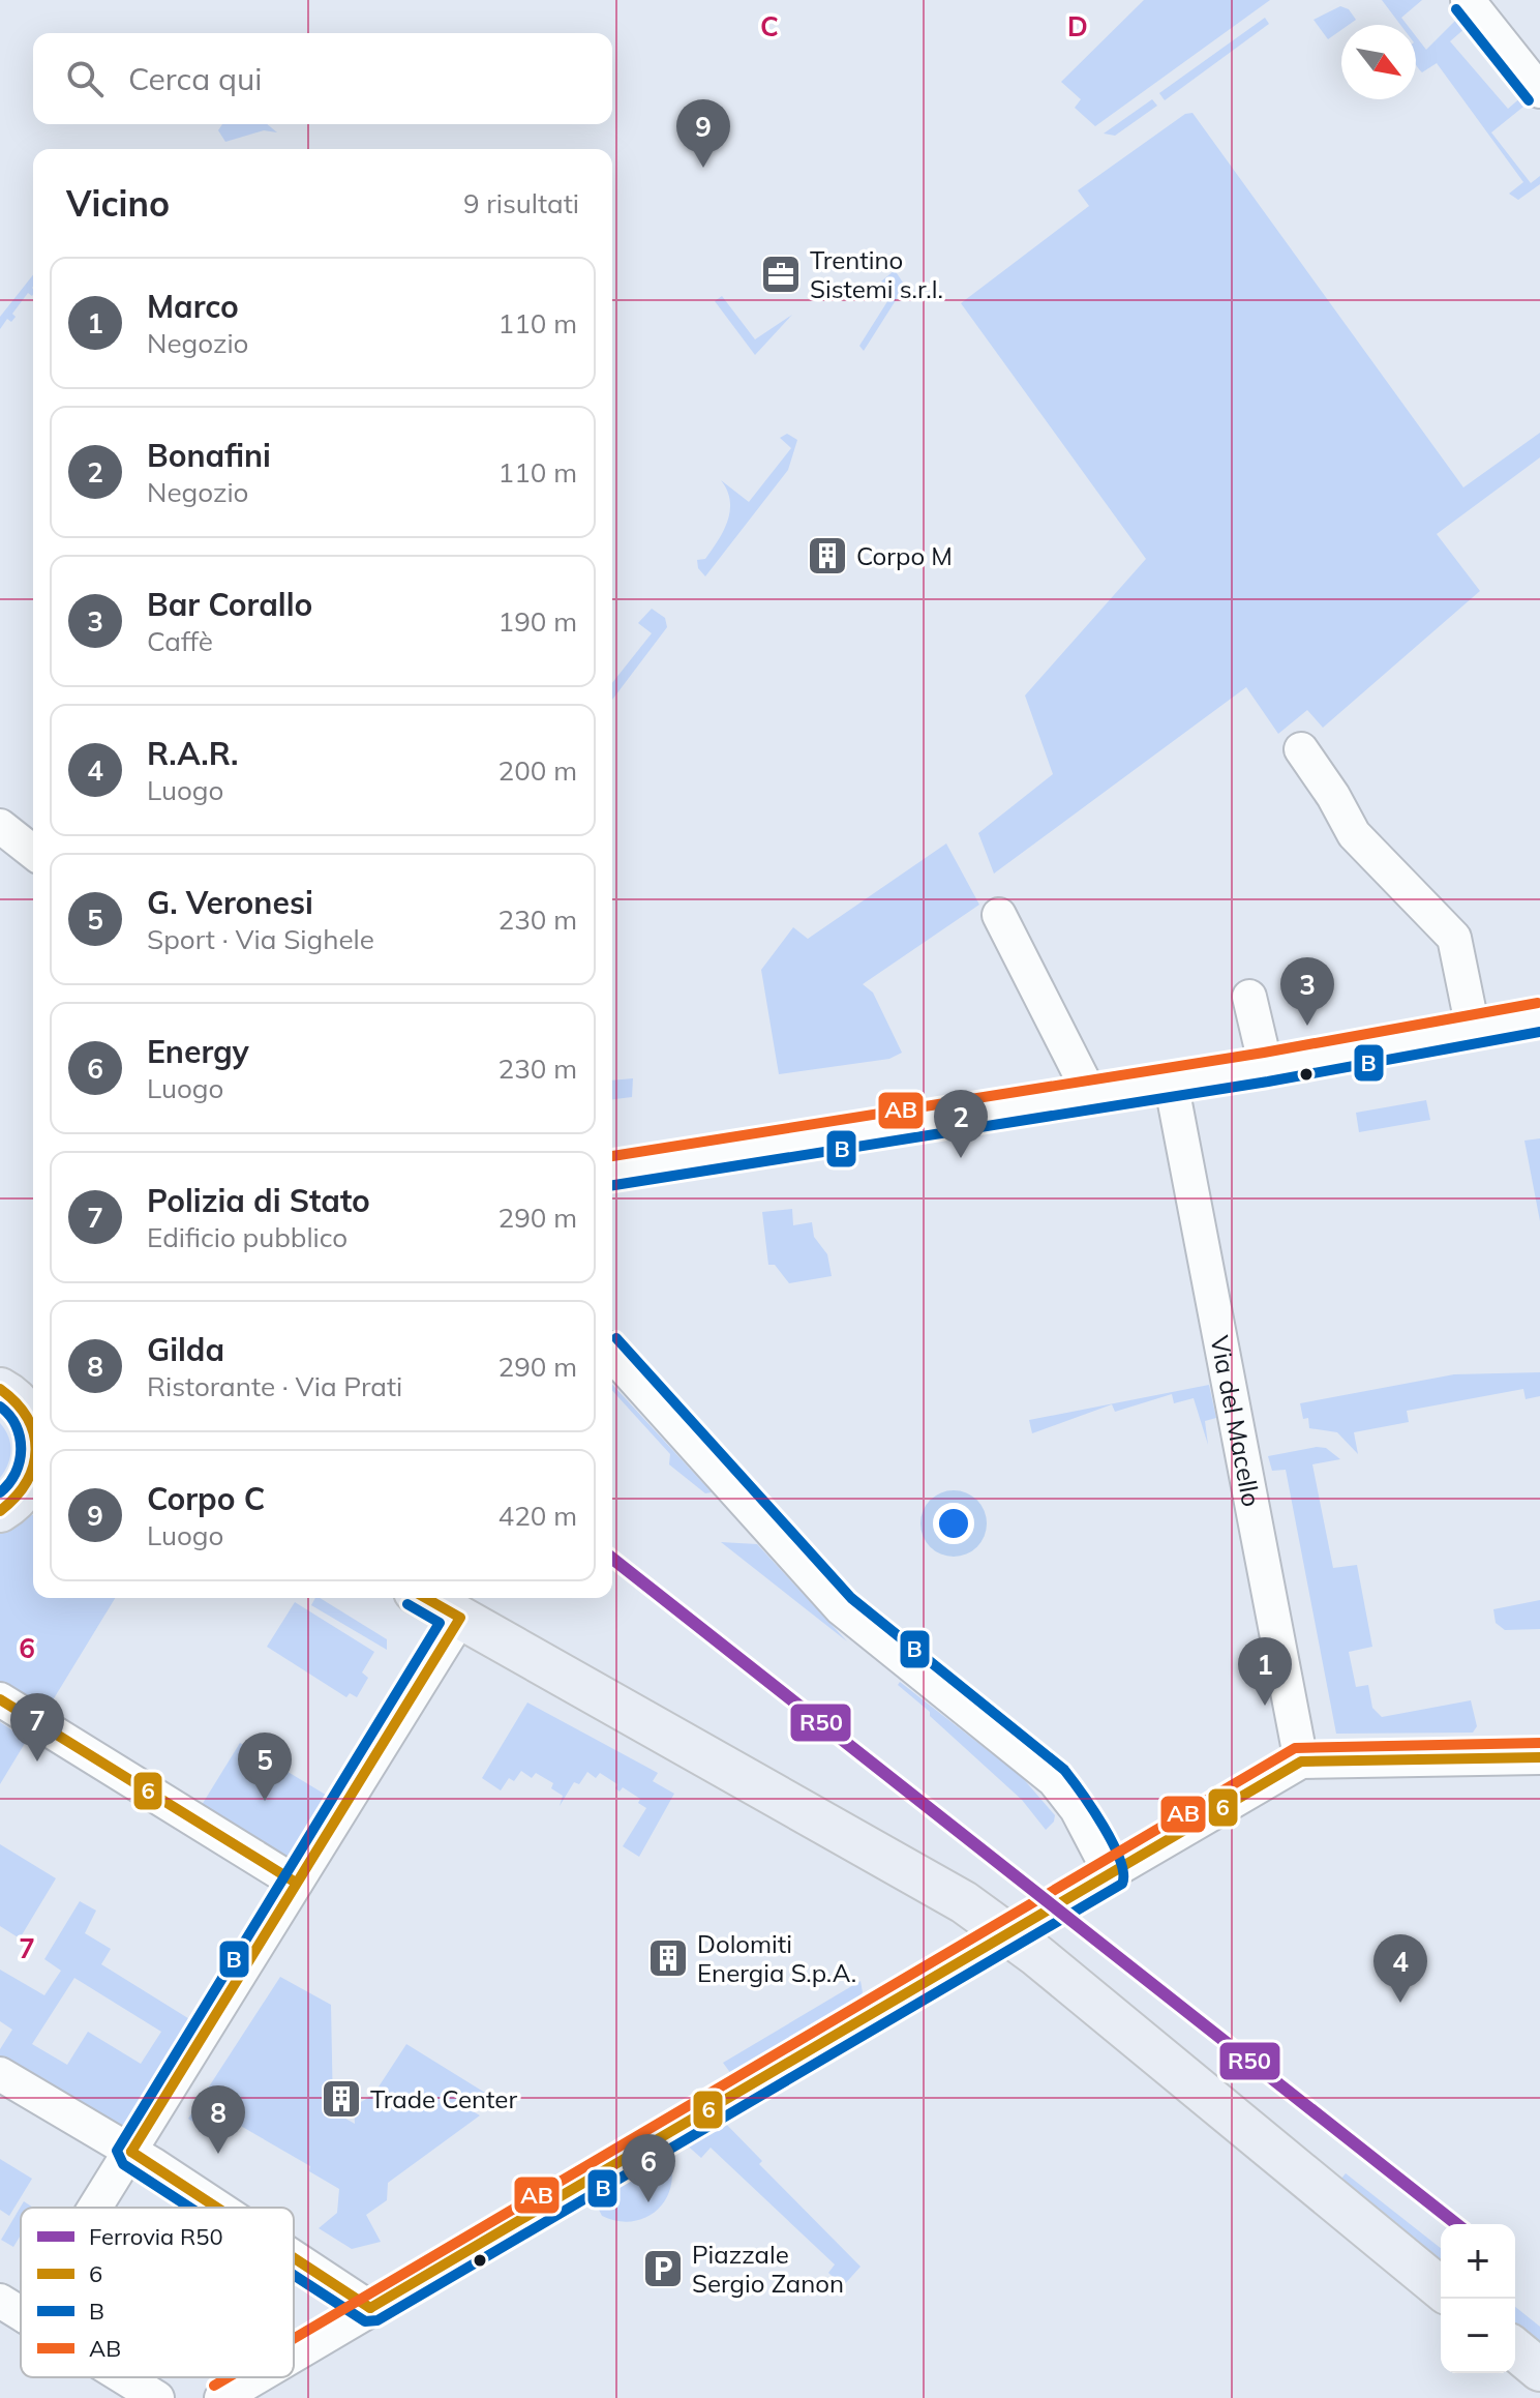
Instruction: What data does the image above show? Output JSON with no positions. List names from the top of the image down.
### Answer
{
  "streets": {
    "street": ["Via del Macello"]
  },
  "places": {
    "office": ["Trentino Sistemi s.r.l."],
    "building": ["Corpo M", "Dolomiti Energia S.p.A.", "Trade Center"],
    "parking": ["Piazzale Sergio Zanon"]
  },
  "lines": [
    "transit line B",
    "transit line AB",
    "transit line 6",
    "rail line R50"
  ],
  "legend": [
    "Ferrovia R50",
    "6",
    "B",
    "AB"
  ],
  "north": "bottom right",
  "page": {
    "search": "Cerca qui",
    "pins": [
      "9",
      "3",
      "2",
      "1",
      "7",
      "5",
      "4",
      "8",
      "6"
    ],
    "heading": ["Vicino", "9 risultati"],
    "list": [
      {
        "mark": "1",
        "name": "Marco",
        "note": "Negozio",
        "value": "110 m"
      },
      {
        "mark": "2",
        "name": "Bonafini",
        "note": "Negozio",
        "value": "110 m"
      },
      {
        "mark": "3",
        "name": "Bar Corallo",
        "note": "Caffè",
        "value": "190 m"
      },
      {
        "mark": "4",
        "name": "R.A.R.",
        "note": "Luogo",
        "value": "200 m"
      },
      {
        "mark": "5",
        "name": "G. Veronesi",
        "note": "Sport · Via Sighele",
        "value": "230 m"
      },
      {
        "mark": "6",
        "name": "Energy",
        "note": "Luogo",
        "value": "230 m"
      },
      {
        "mark": "7",
        "name": "Polizia di Stato",
        "note": "Edificio pubblico",
        "value": "290 m"
      },
      {
        "mark": "8",
        "name": "Gilda",
        "note": "Ristorante · Via Prati",
        "value": "290 m"
      },
      {
        "mark": "9",
        "name": "Corpo C",
        "note": "Luogo",
        "value": "420 m"
      }
    ],
    "map_buttons": ["+", "−"]
  },
  "grid": {
    "columns": ["C", "D"],
    "rows": ["6", "7"]
  }
}
